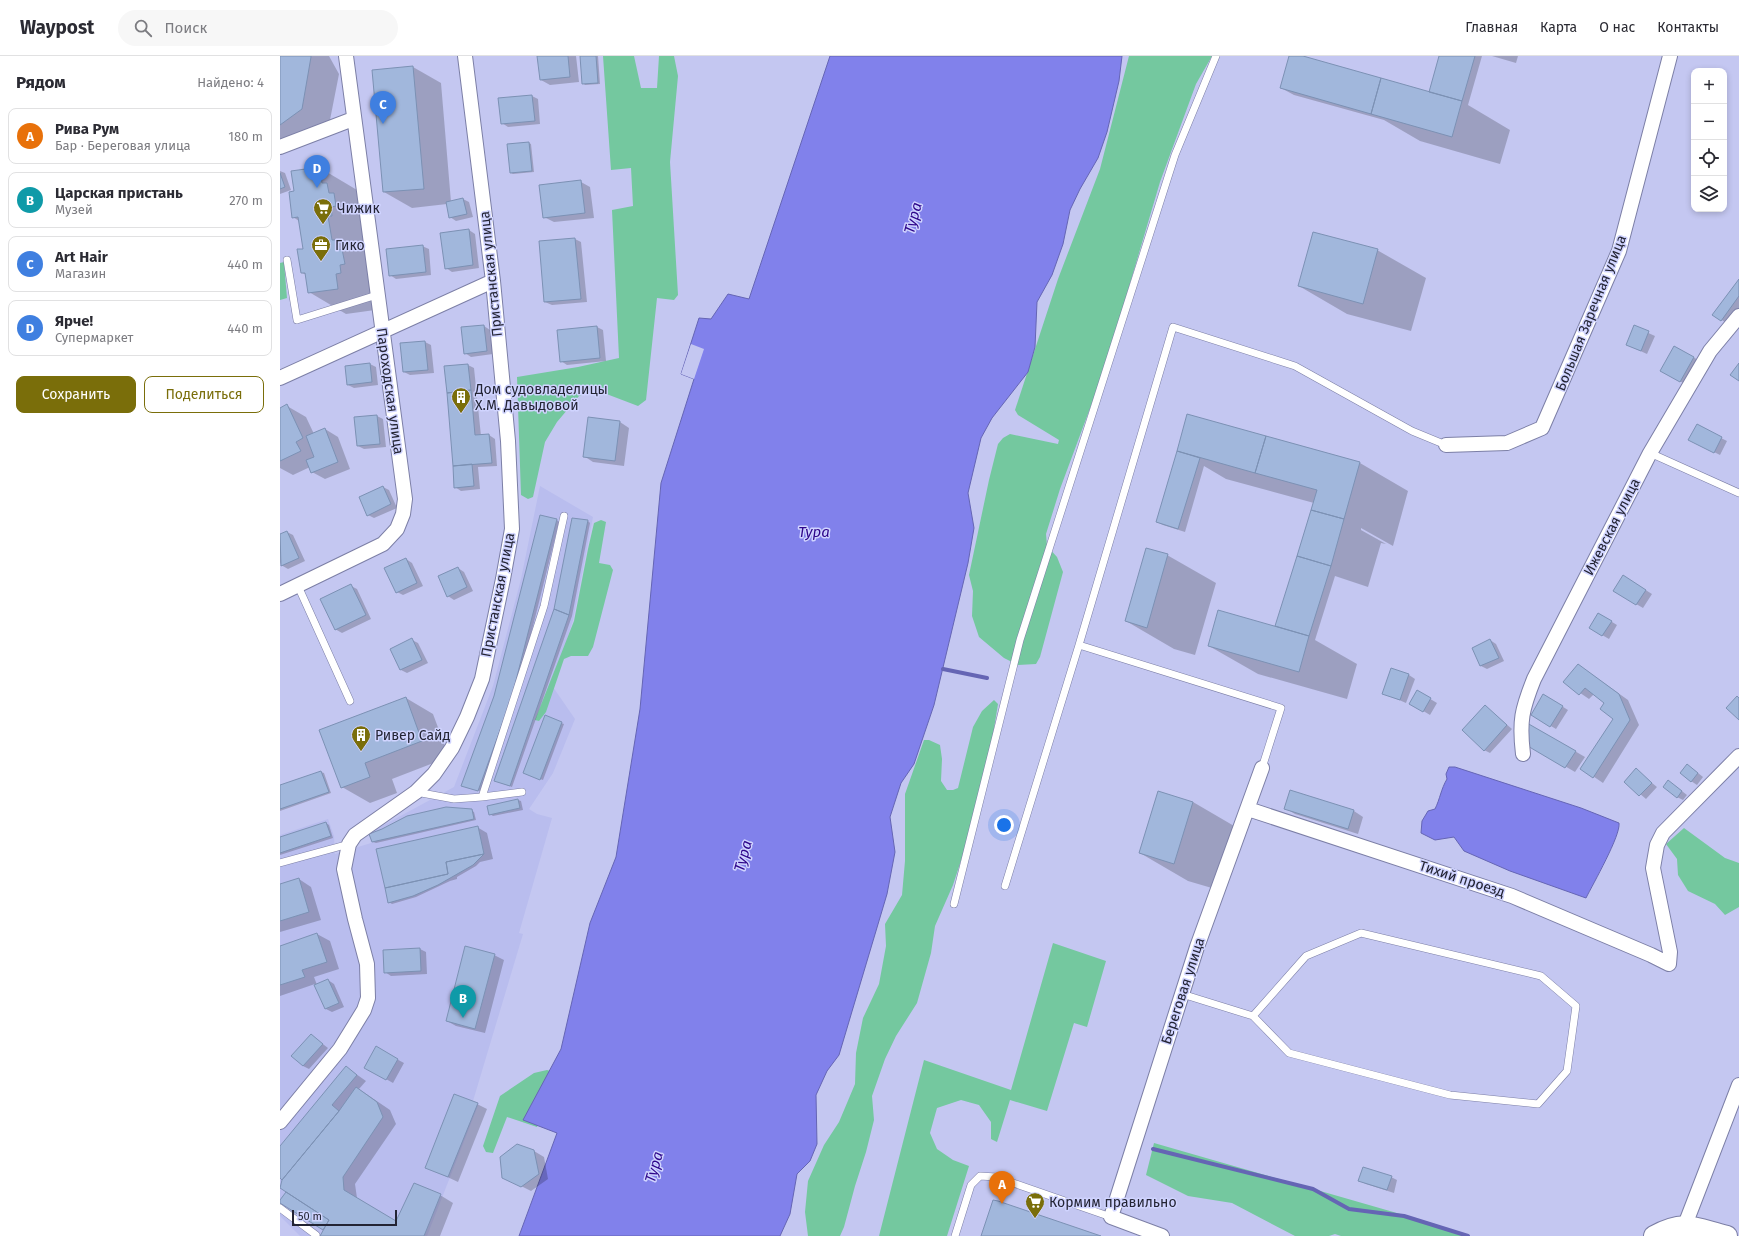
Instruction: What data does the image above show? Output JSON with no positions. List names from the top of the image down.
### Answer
{
  "streets": {
    "street": [
      "Пристанская улица",
      "Большая Заречная улица",
      "Пароходская улица",
      "Ижевская улица",
      "Тихий проезд",
      "Береговая улица"
    ]
  },
  "crossings": [
    ["Тихий проезд", "Береговая улица"]
  ],
  "water": ["Тура"],
  "places": {
    "supermarket": ["Чижик", "Кормим правильно"],
    "office": ["Гико"],
    "building": ["Дом судовладелицы Х.М. Давыдовой", "Ривер Сайд"]
  },
  "scale_bar": "50 m",
  "page": {
    "header": "Waypost",
    "search": "Поиск",
    "nav": [
      "Главная",
      "Карта",
      "О нас",
      "Контакты"
    ],
    "heading": ["Рядом", "Найдено: 4"],
    "map_buttons": ["+", "−"],
    "pins": [
      "C",
      "D",
      "B",
      "A"
    ],
    "list": [
      {
        "mark": "A",
        "name": "Рива Рум",
        "note": "Бар · Береговая улица",
        "value": "180 m"
      },
      {
        "mark": "B",
        "name": "Царская пристань",
        "note": "Музей",
        "value": "270 m"
      },
      {
        "mark": "C",
        "name": "Art Hair",
        "note": "Магазин",
        "value": "440 m"
      },
      {
        "mark": "D",
        "name": "Ярче!",
        "note": "Супермаркет",
        "value": "440 m"
      }
    ],
    "buttons": ["Сохранить", "Поделиться"],
    "scale": "50 m"
  }
}
